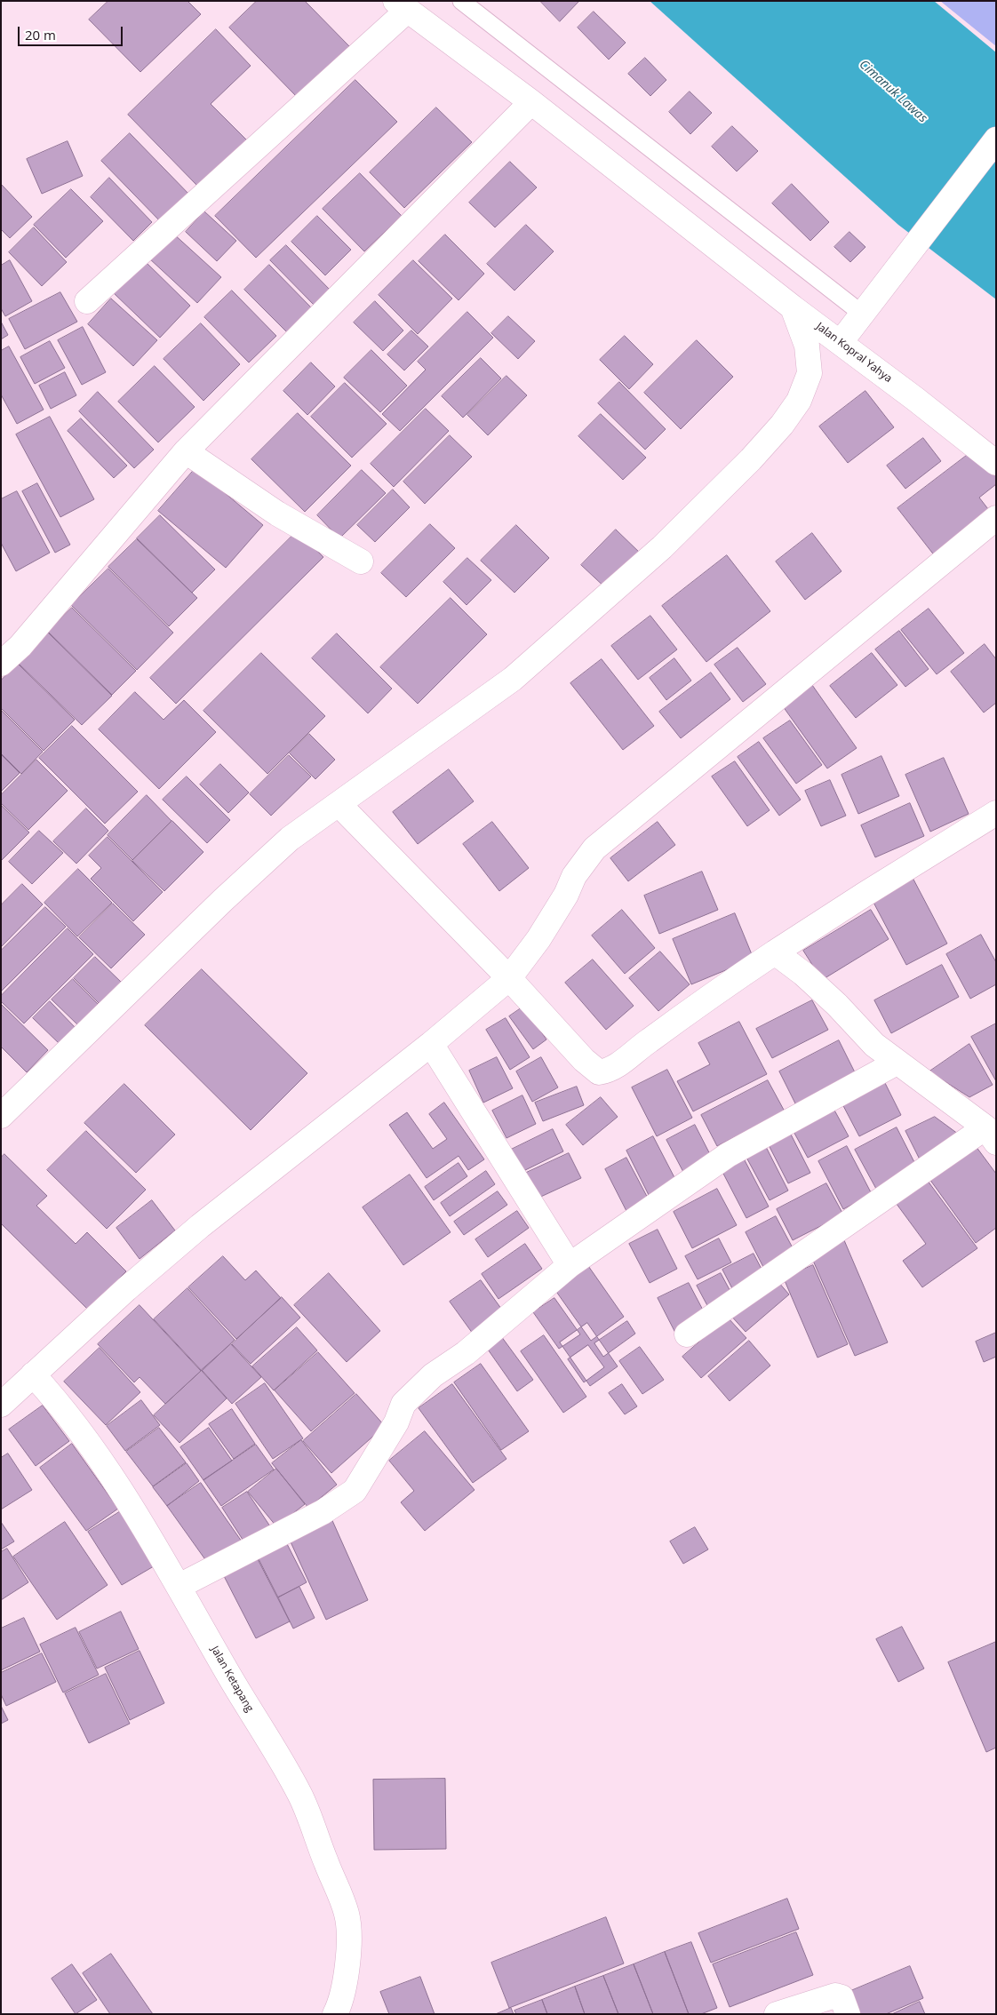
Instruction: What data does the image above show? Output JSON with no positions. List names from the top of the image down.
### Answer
{
  "streets": {
    "street": ["Jalan Kopral Yahya", "Jalan Ketapang"]
  },
  "water": ["Cimanuk Lawas"],
  "scale_bar": "20 m"
}
